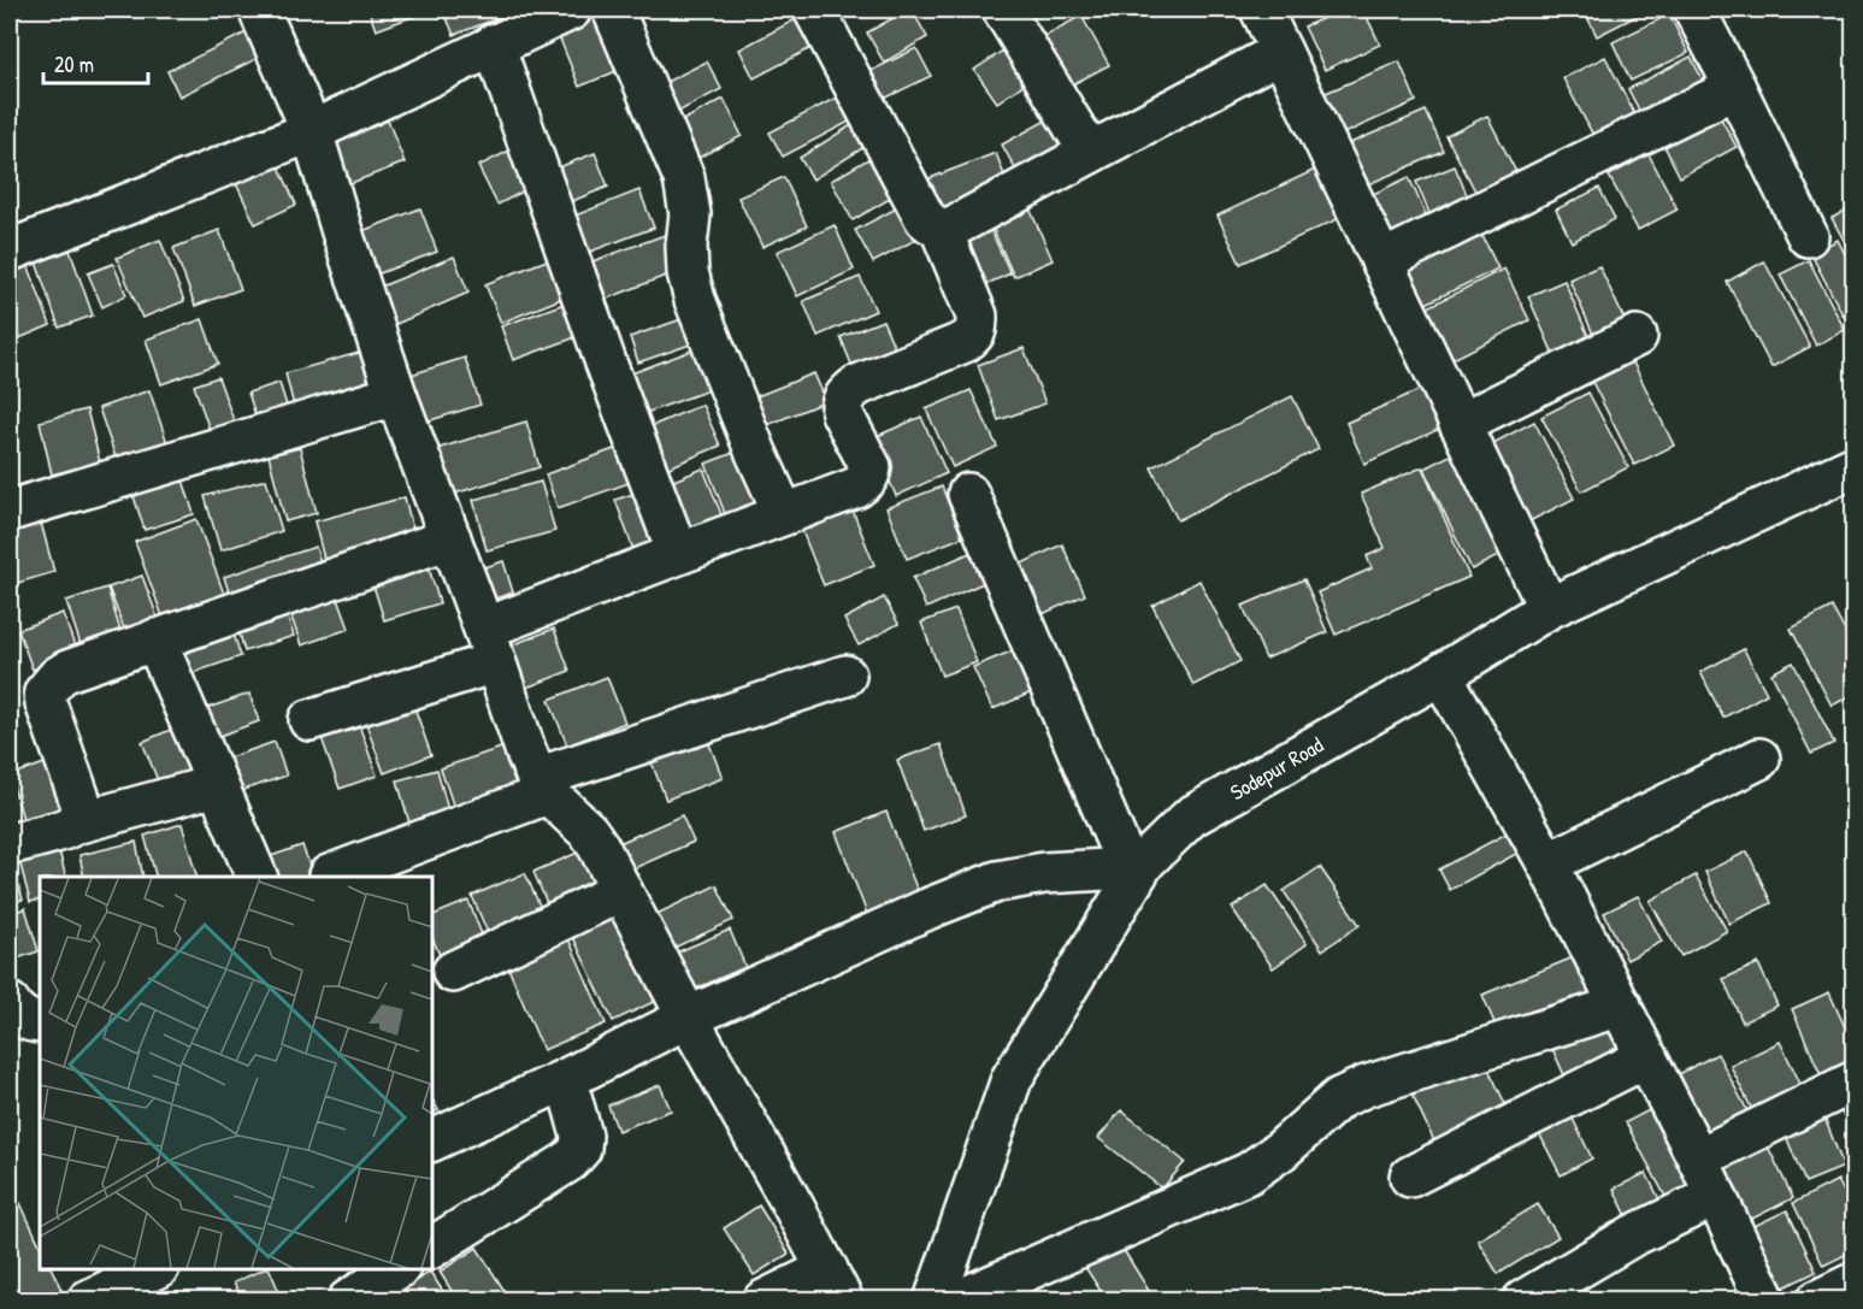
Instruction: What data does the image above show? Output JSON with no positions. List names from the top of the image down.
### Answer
{
  "streets": {
    "street": ["Sodepur Road"]
  },
  "scale_bar": "20 m"
}
